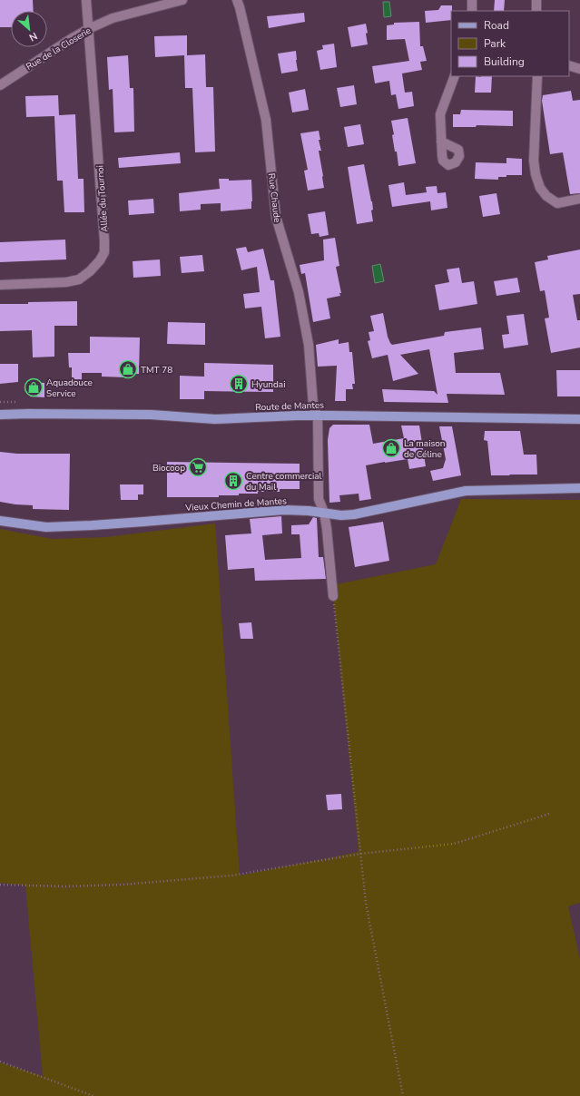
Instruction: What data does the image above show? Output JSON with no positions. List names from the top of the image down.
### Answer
{
  "streets": {
    "main road": ["Route de Mantes", "Vieux Chemin de Mantes"],
    "street": ["Rue de la Closerie", "Rue Chaude", "Allée du Tournoi"]
  },
  "crossings": [
    ["Rue de la Closerie", "Allée du Tournoi"],
    ["Rue Chaude", "Route de Mantes"],
    ["Rue Chaude", "Vieux Chemin de Mantes"]
  ],
  "places": {
    "shop": ["TMT 78", "Aquadouce Service", "La maison de Céline"],
    "building": ["Hyundai", "Centre commercial du Mail"],
    "supermarket": ["Biocoop"]
  },
  "legend": ["Road", "Park", "Building"],
  "north": "bottom right"
}
